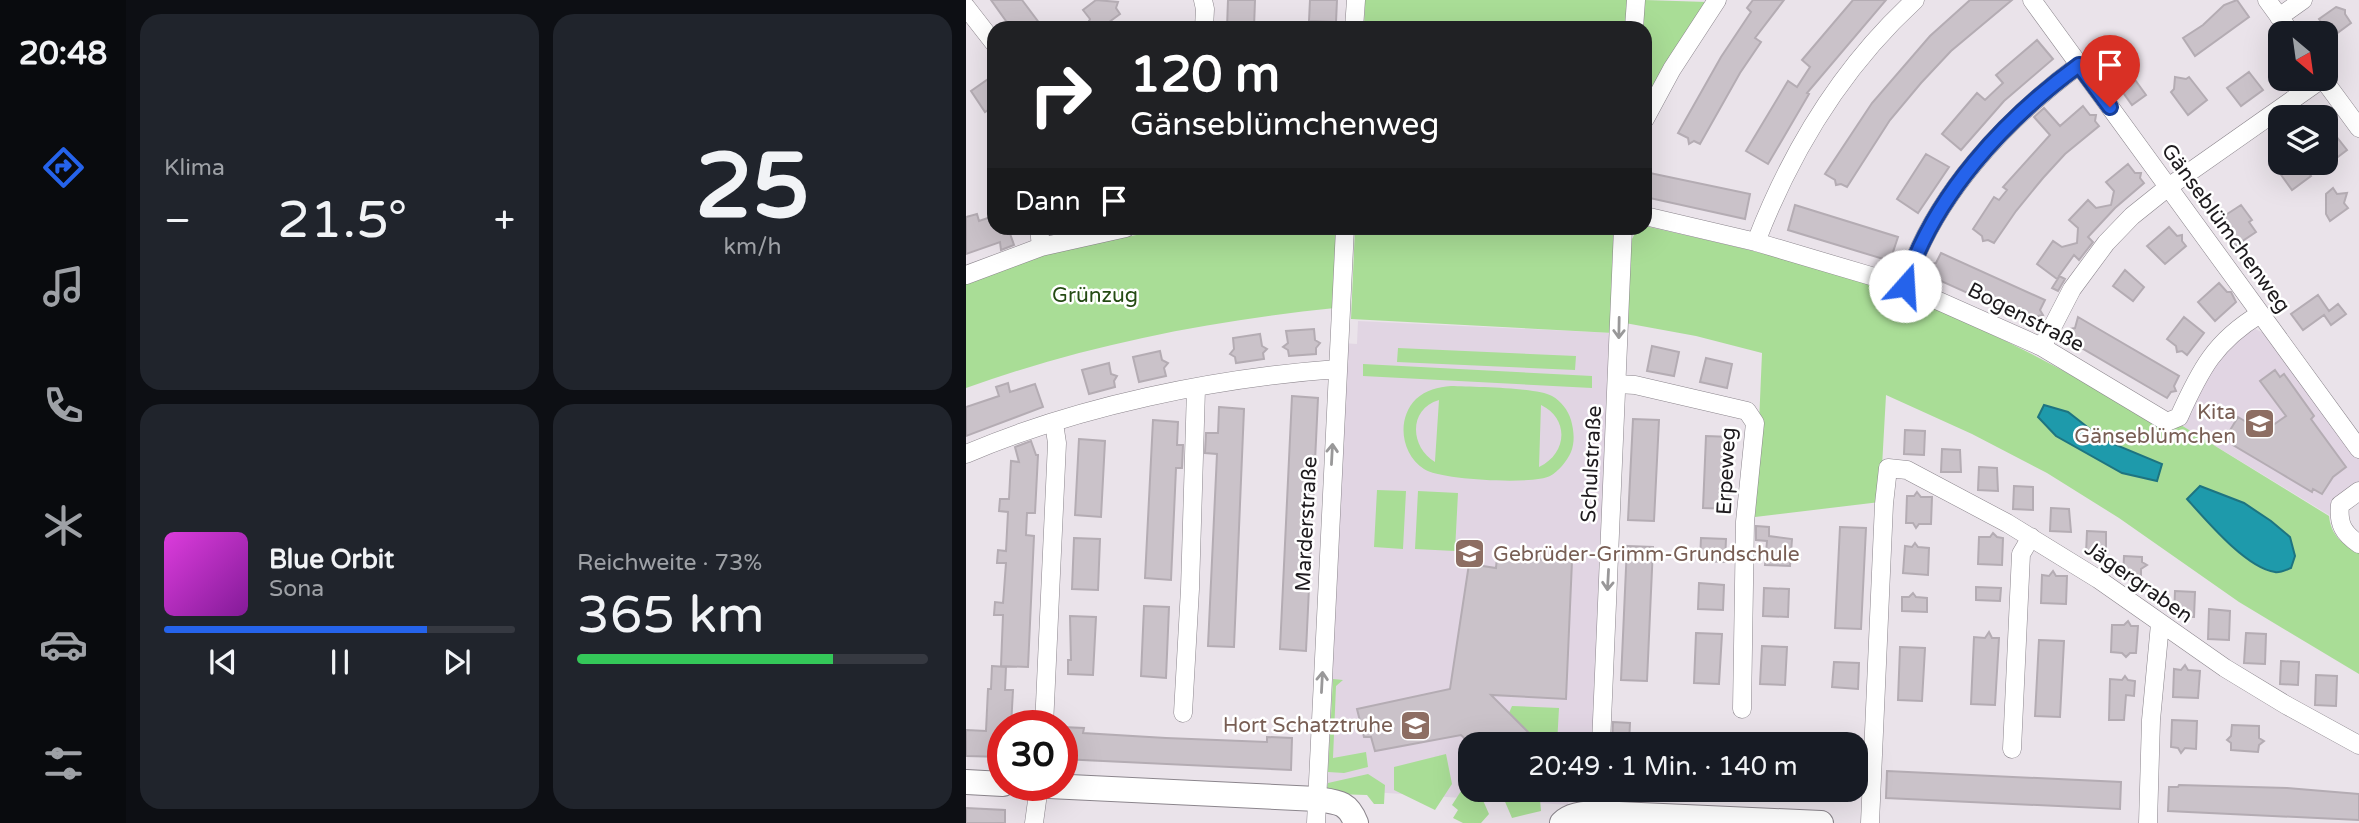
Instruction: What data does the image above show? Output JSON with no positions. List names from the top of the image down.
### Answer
{
  "streets": {
    "street": [
      "Gänseblümchenweg",
      "Bogenstraße",
      "Schulstraße",
      "Erpeweg",
      "Marderstraße",
      "Jägergraben"
    ]
  },
  "crossings": [
    ["Gänseblümchenweg", "Bogenstraße"],
    ["Schulstraße", "Erpeweg"]
  ],
  "one_way": ["Schulstraße"],
  "parks": ["Grünzug"],
  "places": {
    "school or university": ["Kita Gänseblümchen", "Gebrüder-Grimm-Grundschule", "Hort Schatztruhe"]
  },
  "north": "bottom right",
  "page": {
    "tabs": "20:48",
    "tile": [
      "Klima",
      ["25", "km/h"],
      ["Reichweite · 73%", "365 km"]
    ],
    "turn": ["120 m", "Gänseblümchenweg"],
    "then": "Dann",
    "heat": ["−", "21.5°", "+"],
    "song": ["Blue Orbit", "Sona"],
    "limit": "30",
    "trip": "20:49 · 1 Min. · 140 m"
  }
}
